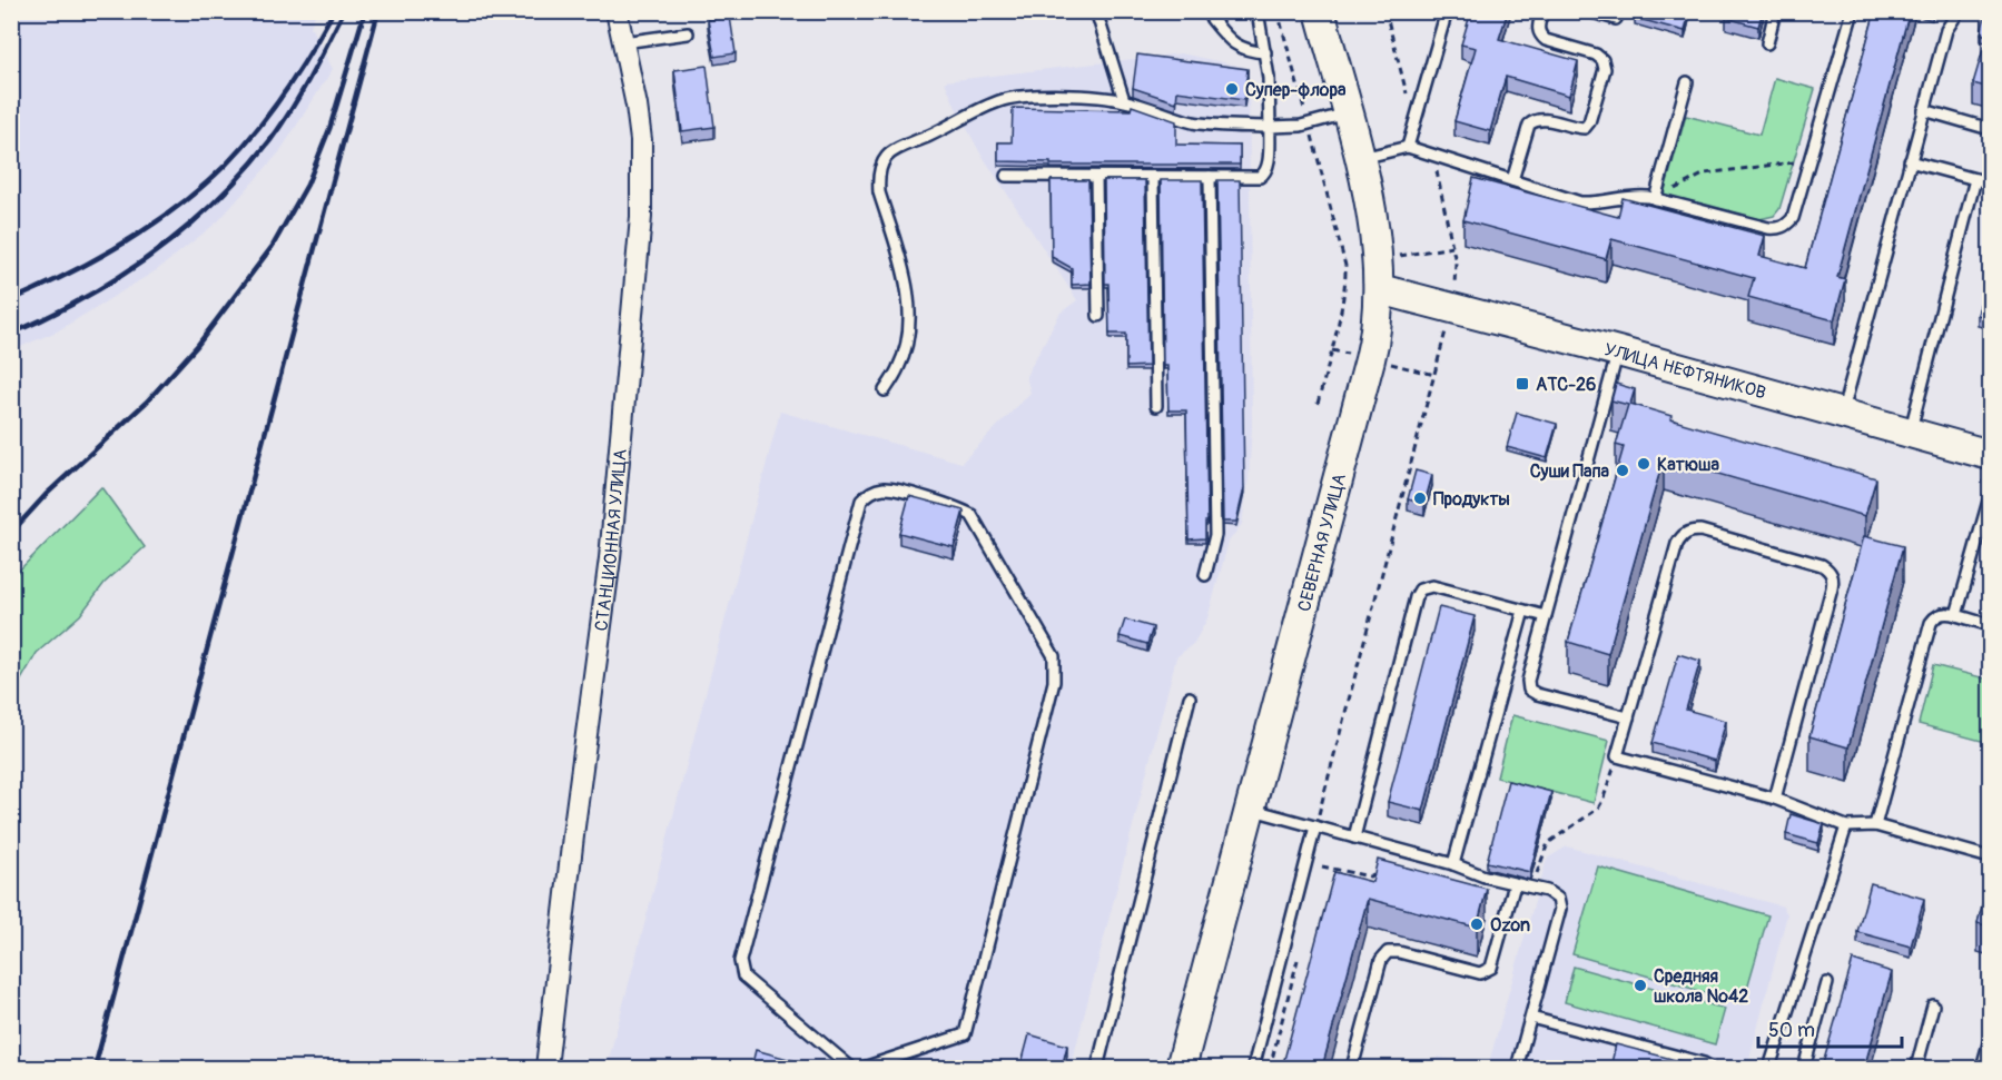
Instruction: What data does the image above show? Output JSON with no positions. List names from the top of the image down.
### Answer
{
  "streets": {
    "main road": ["УЛИЦА НЕФТЯНИКОВ", "СЕВЕРНАЯ УЛИЦА"],
    "street": ["СТАНЦИОННАЯ УЛИЦА"]
  },
  "crossings": [
    ["УЛИЦА НЕФТЯНИКОВ", "СЕВЕРНАЯ УЛИЦА"]
  ],
  "places": {
    "other": [
      "Супер-флора",
      "Катюша",
      "Суши Папа",
      "Продукты",
      "Ozon",
      "Средняя школа №42"
    ],
    "transit": ["АТС-26"]
  },
  "scale_bar": "50 m"
}
